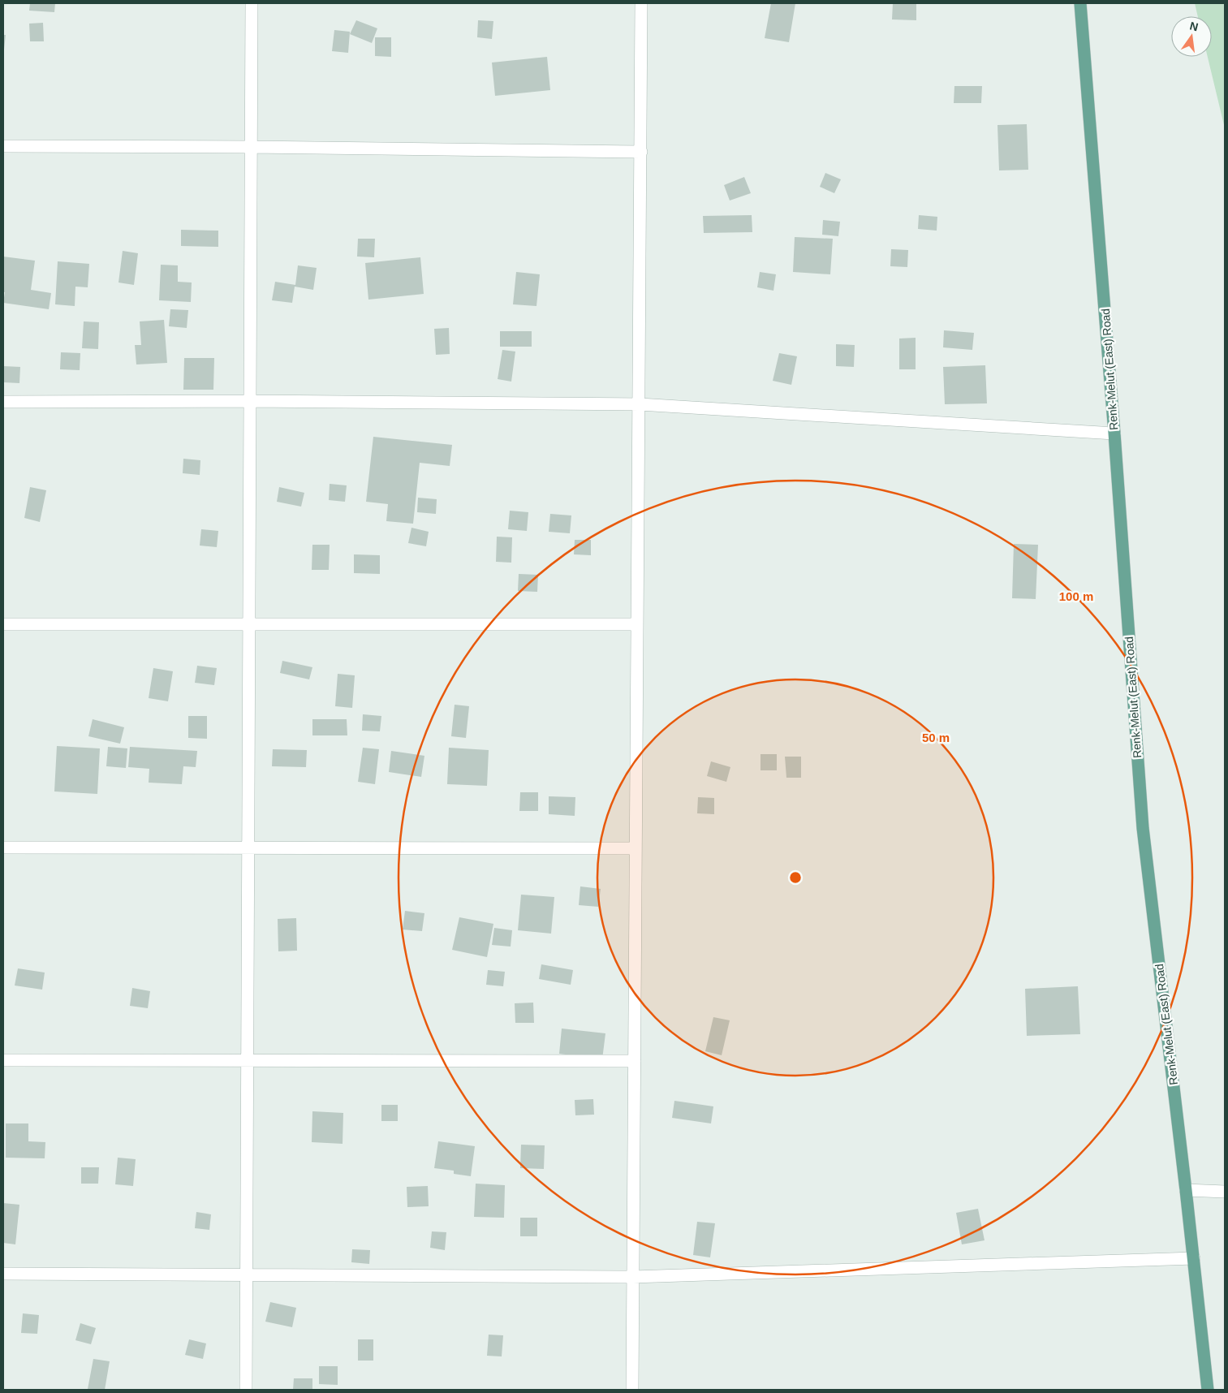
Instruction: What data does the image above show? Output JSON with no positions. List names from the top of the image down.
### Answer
{
  "streets": {
    "main road": ["Renk-Melut (East) Road"]
  },
  "north": "top",
  "rings": ["100 m", "50 m"]
}
